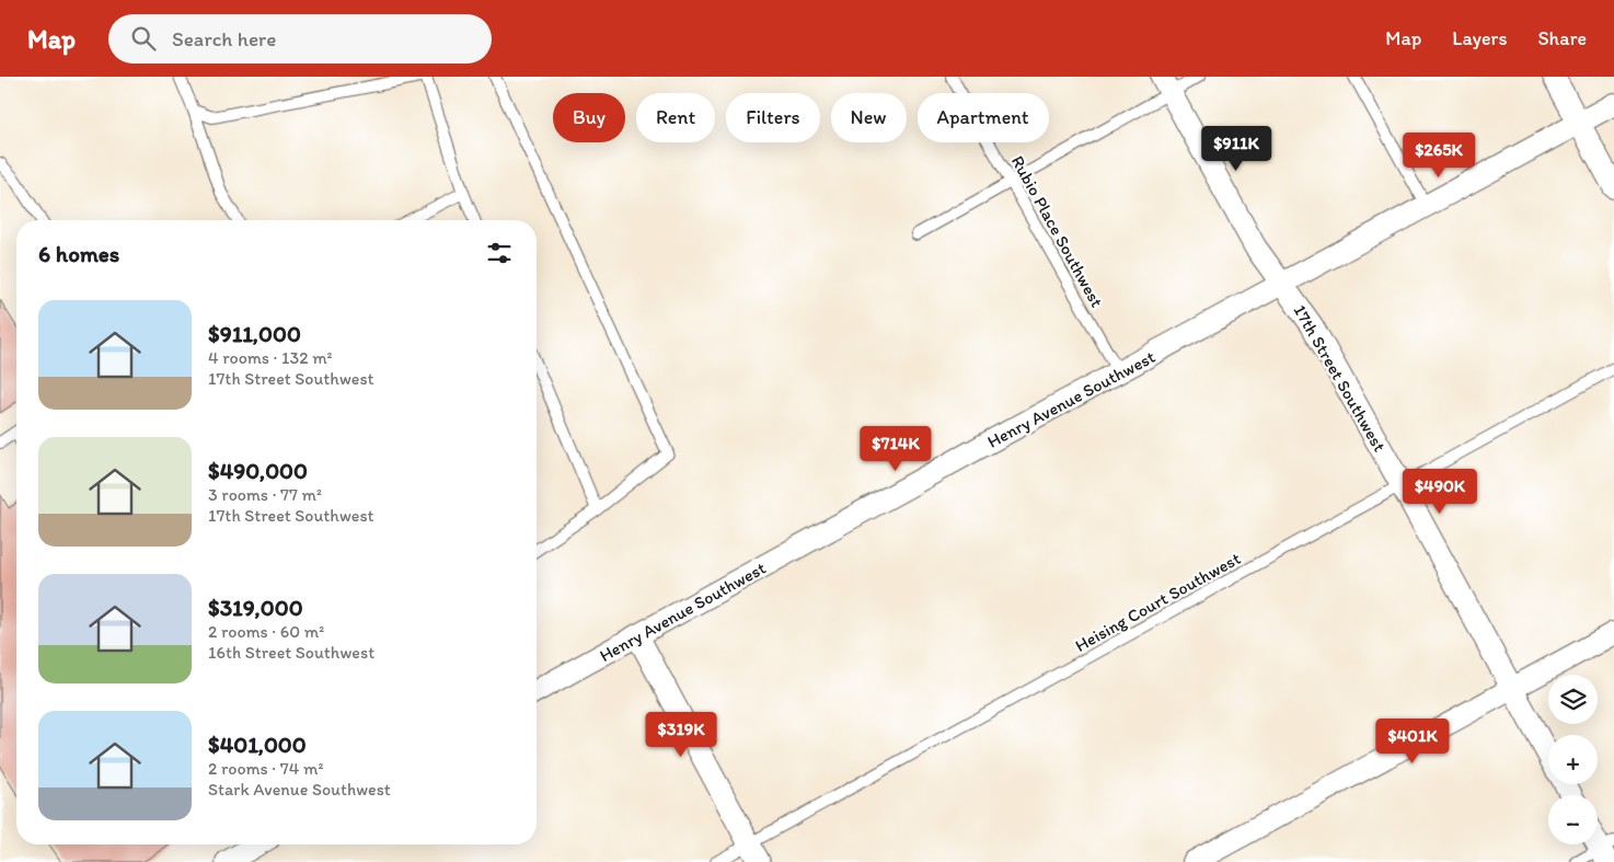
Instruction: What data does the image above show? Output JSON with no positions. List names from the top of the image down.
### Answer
{
  "streets": {
    "street": ["17th Street Southwest", "Henry Avenue Southwest"],
    "lane": ["Rubio Place Southwest", "Heising Court Southwest"]
  },
  "crossings": [
    ["Rubio Place Southwest", "Henry Avenue Southwest"],
    ["17th Street Southwest", "Henry Avenue Southwest"],
    ["17th Street Southwest", "Heising Court Southwest"]
  ],
  "page": {
    "header": "Map",
    "search": "Search here",
    "nav": ["Map", "Layers", "Share"],
    "chip": [
      "Buy",
      "Rent",
      "Filters",
      "New",
      "Apartment"
    ],
    "price": [
      "$911K",
      "$265K",
      "$714K",
      "$490K",
      "$319K",
      "$401K"
    ],
    "heading": "6 homes",
    "list": [
      {
        "name": "$911,000",
        "note": "4 rooms · 132 m² · 17th Street Southwest"
      },
      {
        "name": "$490,000",
        "note": "3 rooms · 77 m² · 17th Street Southwest"
      },
      {
        "name": "$319,000",
        "note": "2 rooms · 60 m² · 16th Street Southwest"
      },
      {
        "name": "$401,000",
        "note": "2 rooms · 74 m² · Stark Avenue Southwest"
      }
    ],
    "map_buttons": ["+", "−"]
  }
}
